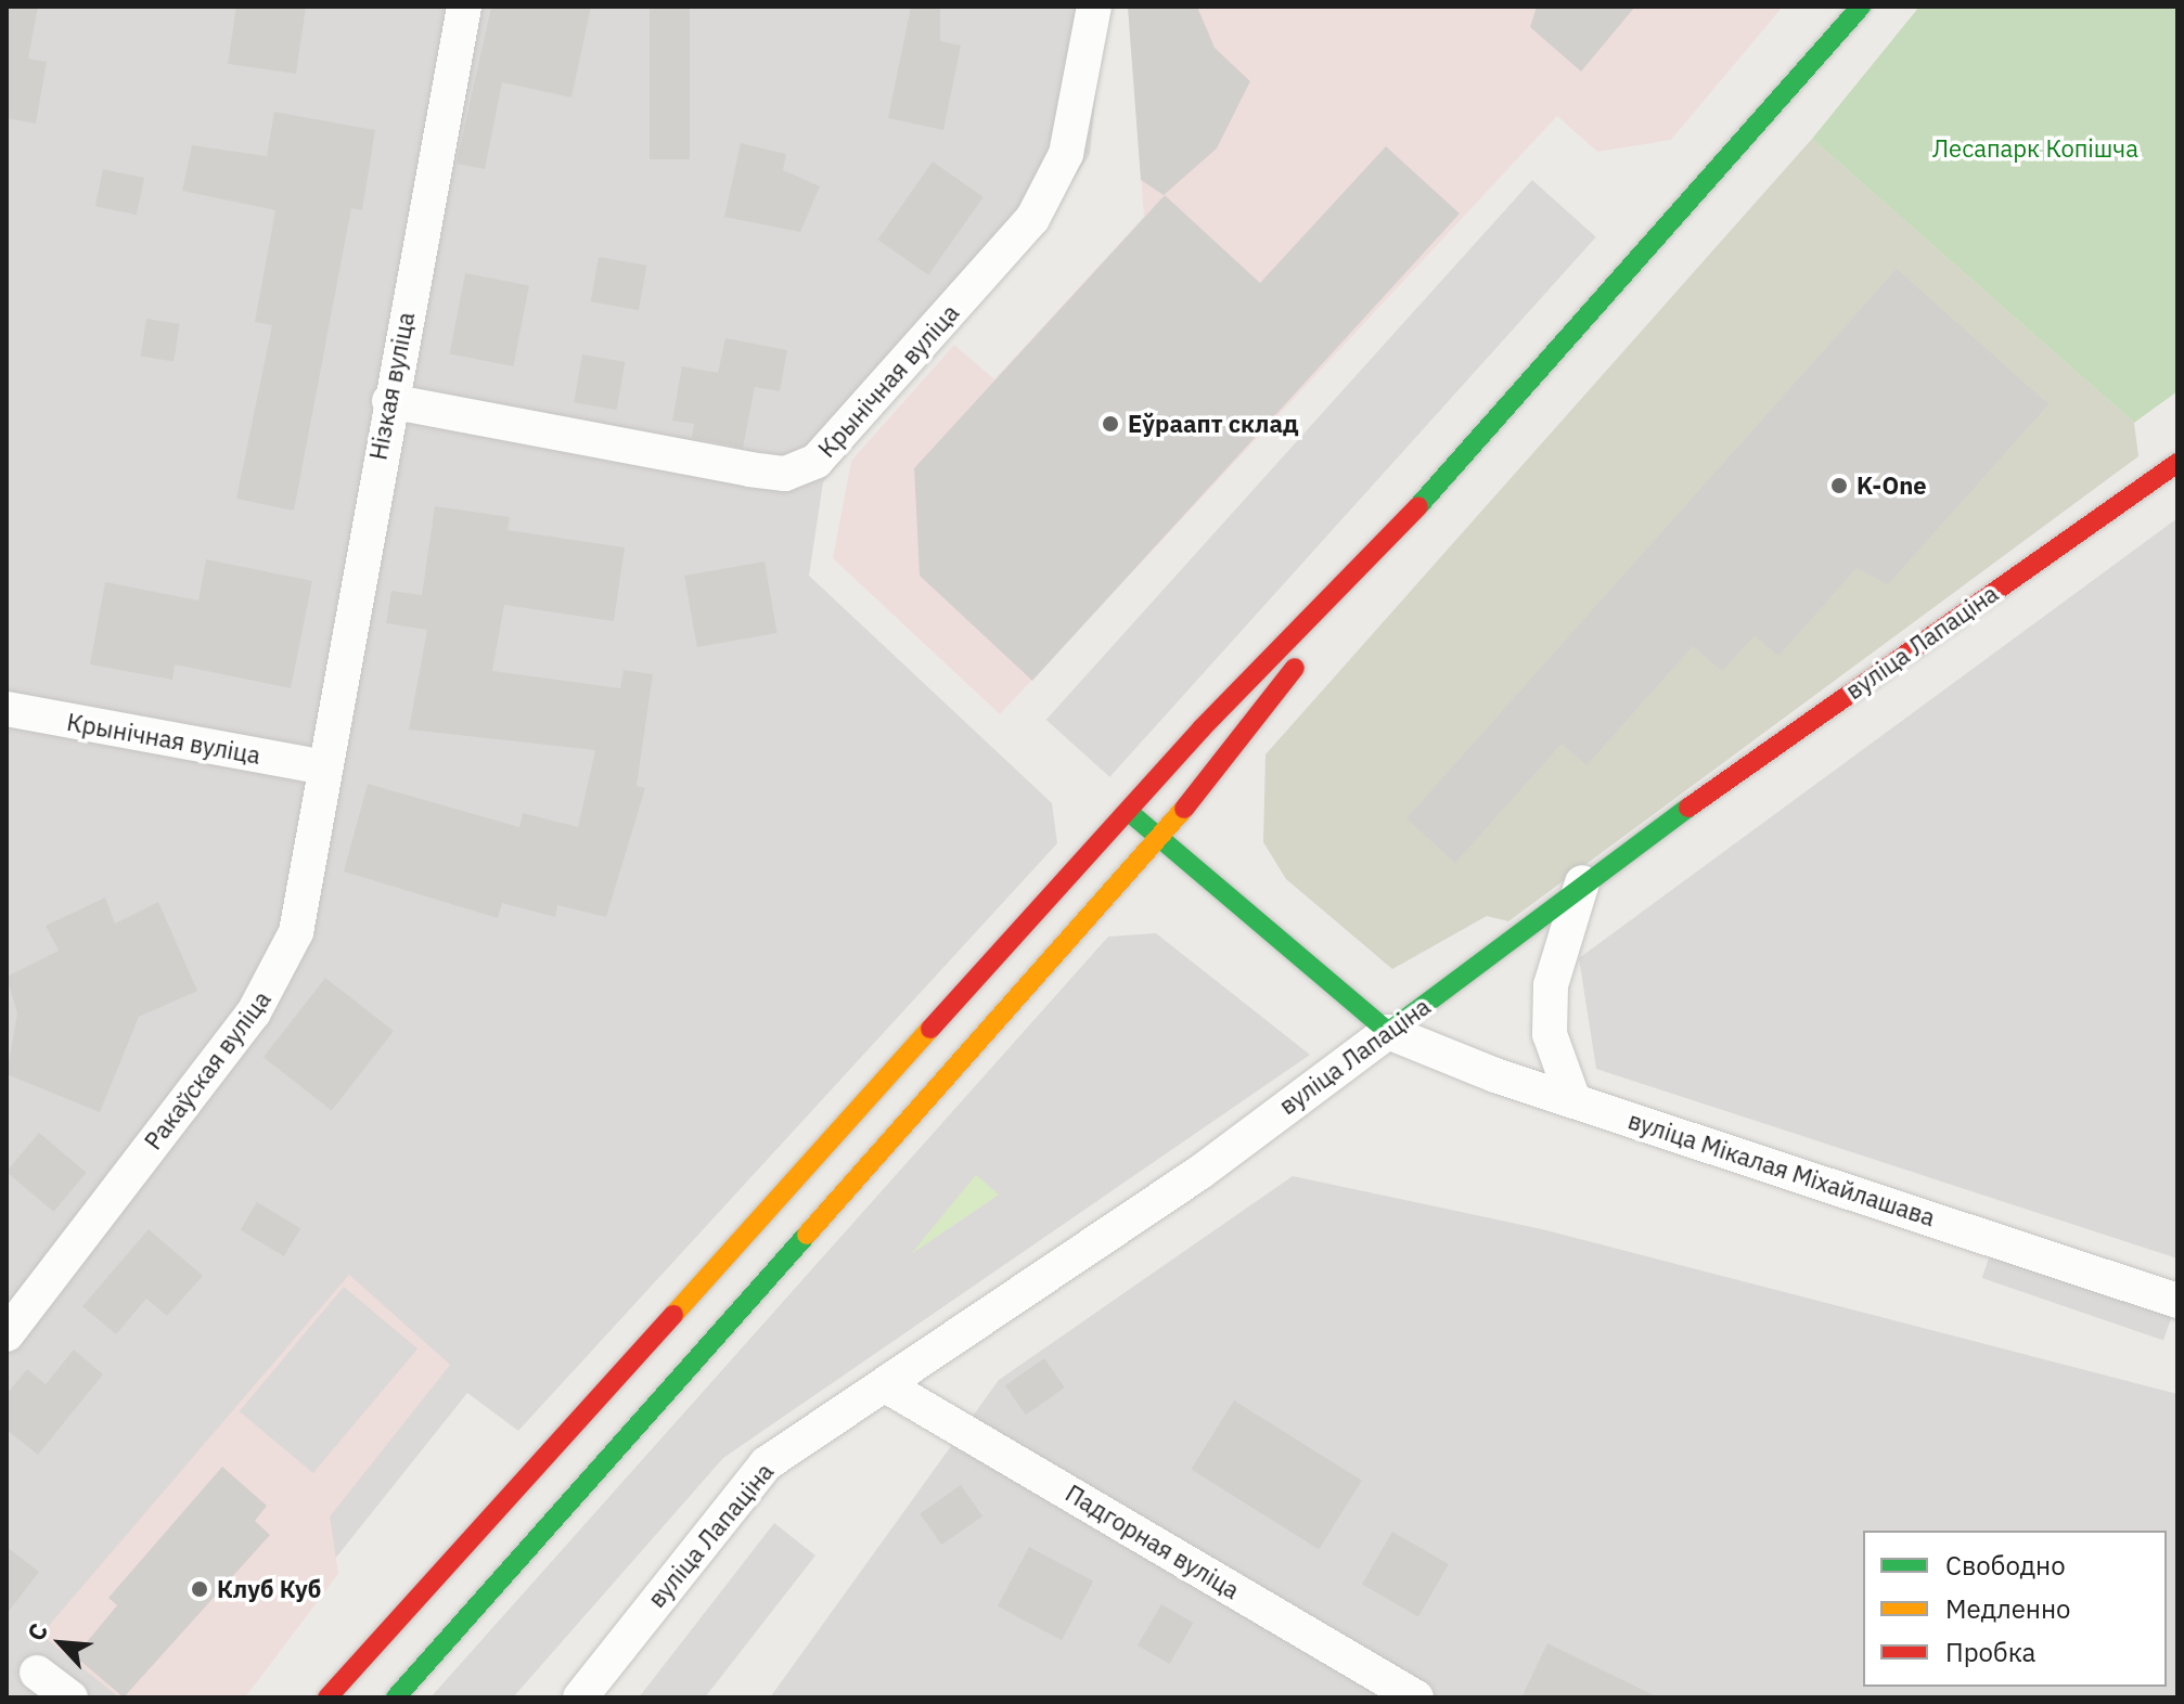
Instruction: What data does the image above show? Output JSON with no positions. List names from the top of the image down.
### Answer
{
  "streets": {
    "main road": ["вуліца Лапаціна"],
    "street": [
      "Крынічная вуліца",
      "Нізкая вуліца",
      "Ракаўская вуліца",
      "вуліца Мікалая Міхайлашава",
      "Падгорная вуліца"
    ]
  },
  "crossings": [
    ["Крынічная вуліца", "Нізкая вуліца"],
    ["Крынічная вуліца", "Ракаўская вуліца"],
    ["Нізкая вуліца", "Ракаўская вуліца"],
    ["вуліца Лапаціна", "вуліца Мікалая Міхайлашава"],
    ["вуліца Лапаціна", "Падгорная вуліца"]
  ],
  "parks": ["Лесапарк Копішча"],
  "places": ["Еўраапт склад", "K-One", "Клуб Куб"],
  "legend": ["Свободно", "Медленно", "Пробка"],
  "north": "top left"
}
